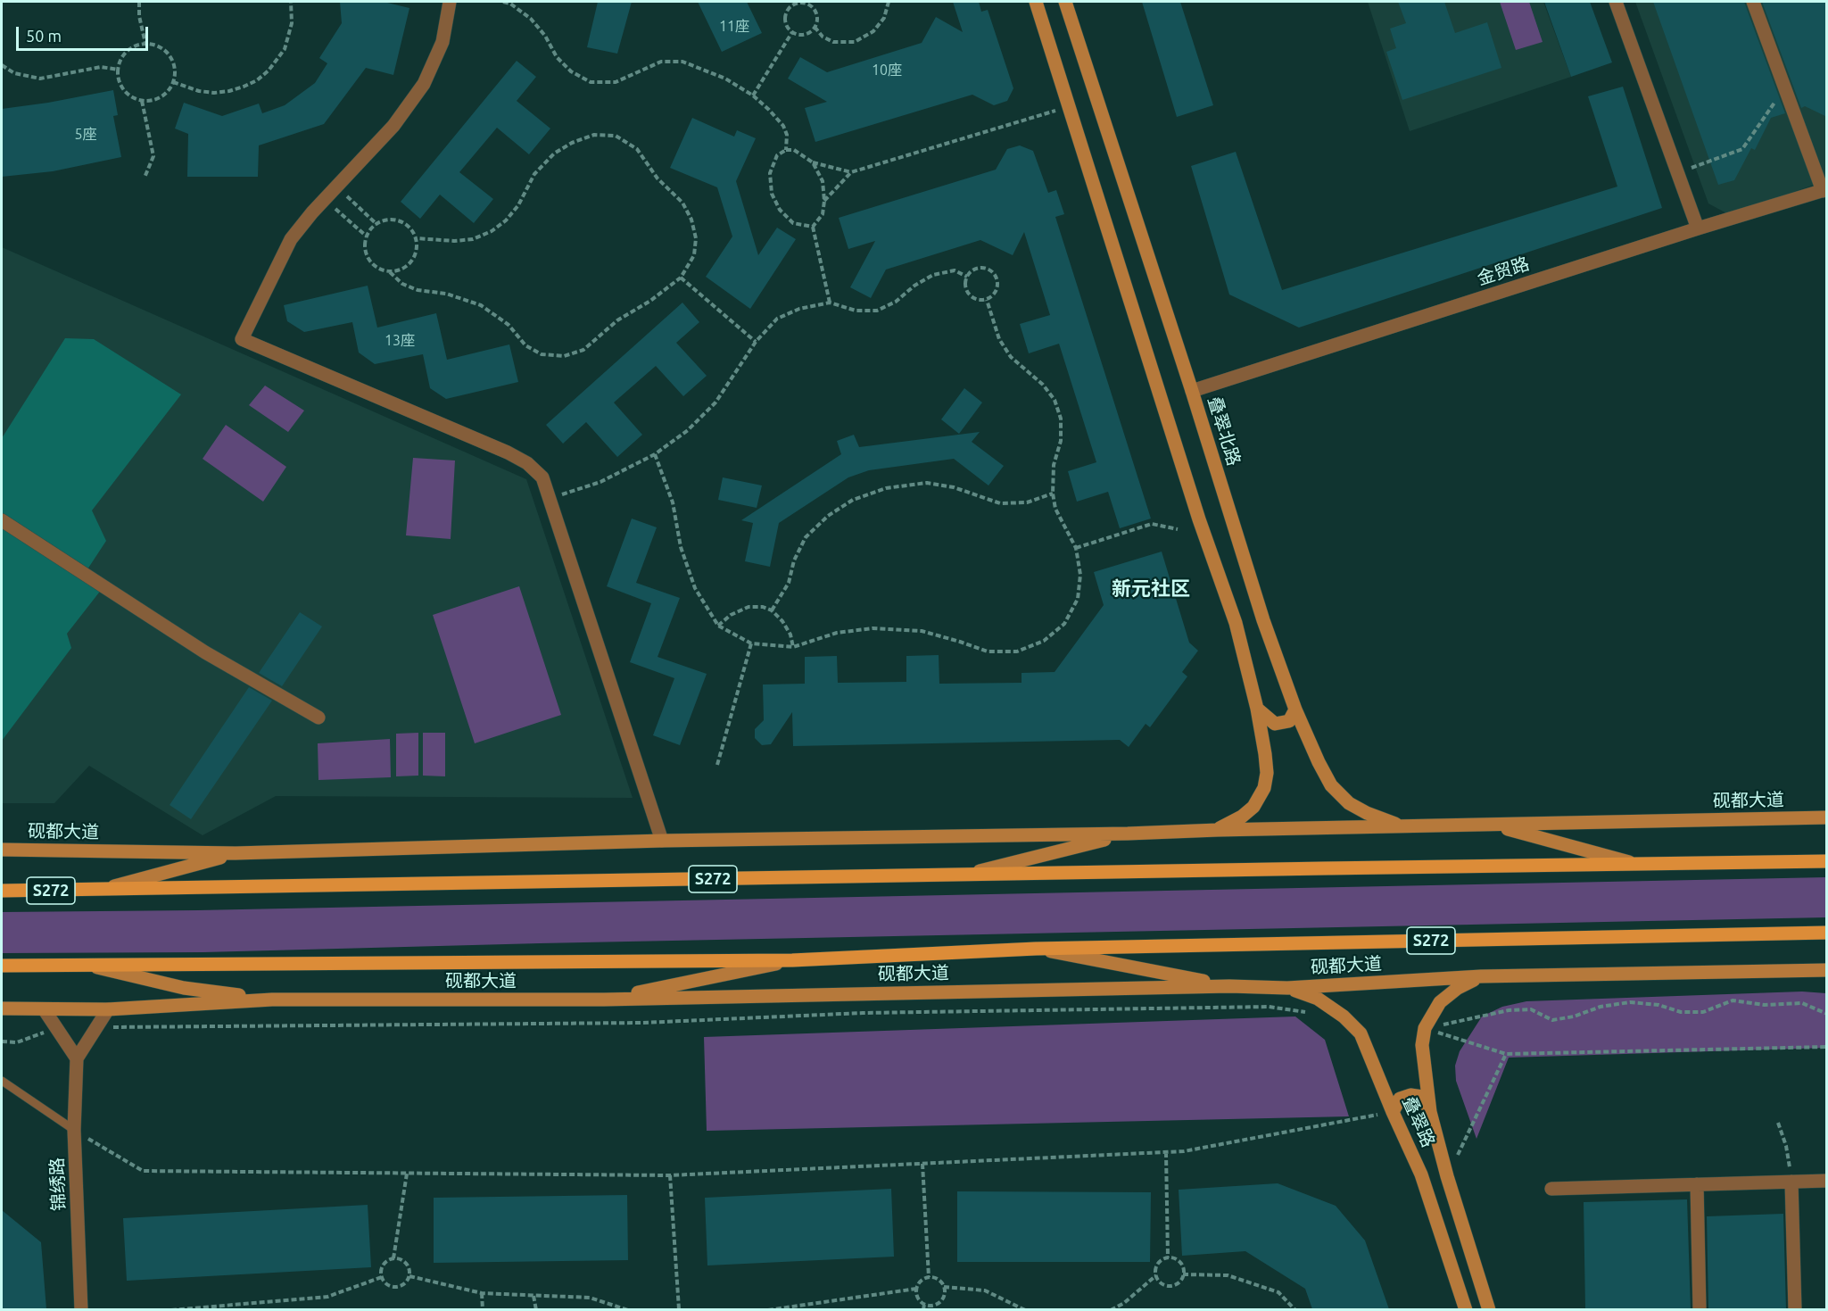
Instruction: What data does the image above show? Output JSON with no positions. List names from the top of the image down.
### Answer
{
  "streets": {
    "main road": ["砚都大道", "S272"],
    "street": [
      "金贸路",
      "叠翠北路",
      "叠翠路",
      "锦绣路"
    ]
  },
  "crossings": [
    ["金贸路", "叠翠北路"],
    ["叠翠北路", "砚都大道"],
    ["砚都大道", "叠翠路"]
  ],
  "districts": ["新元社区"],
  "house_numbers": [
    "11座",
    "10座",
    "5座",
    "13座"
  ],
  "scale_bar": "50 m"
}
